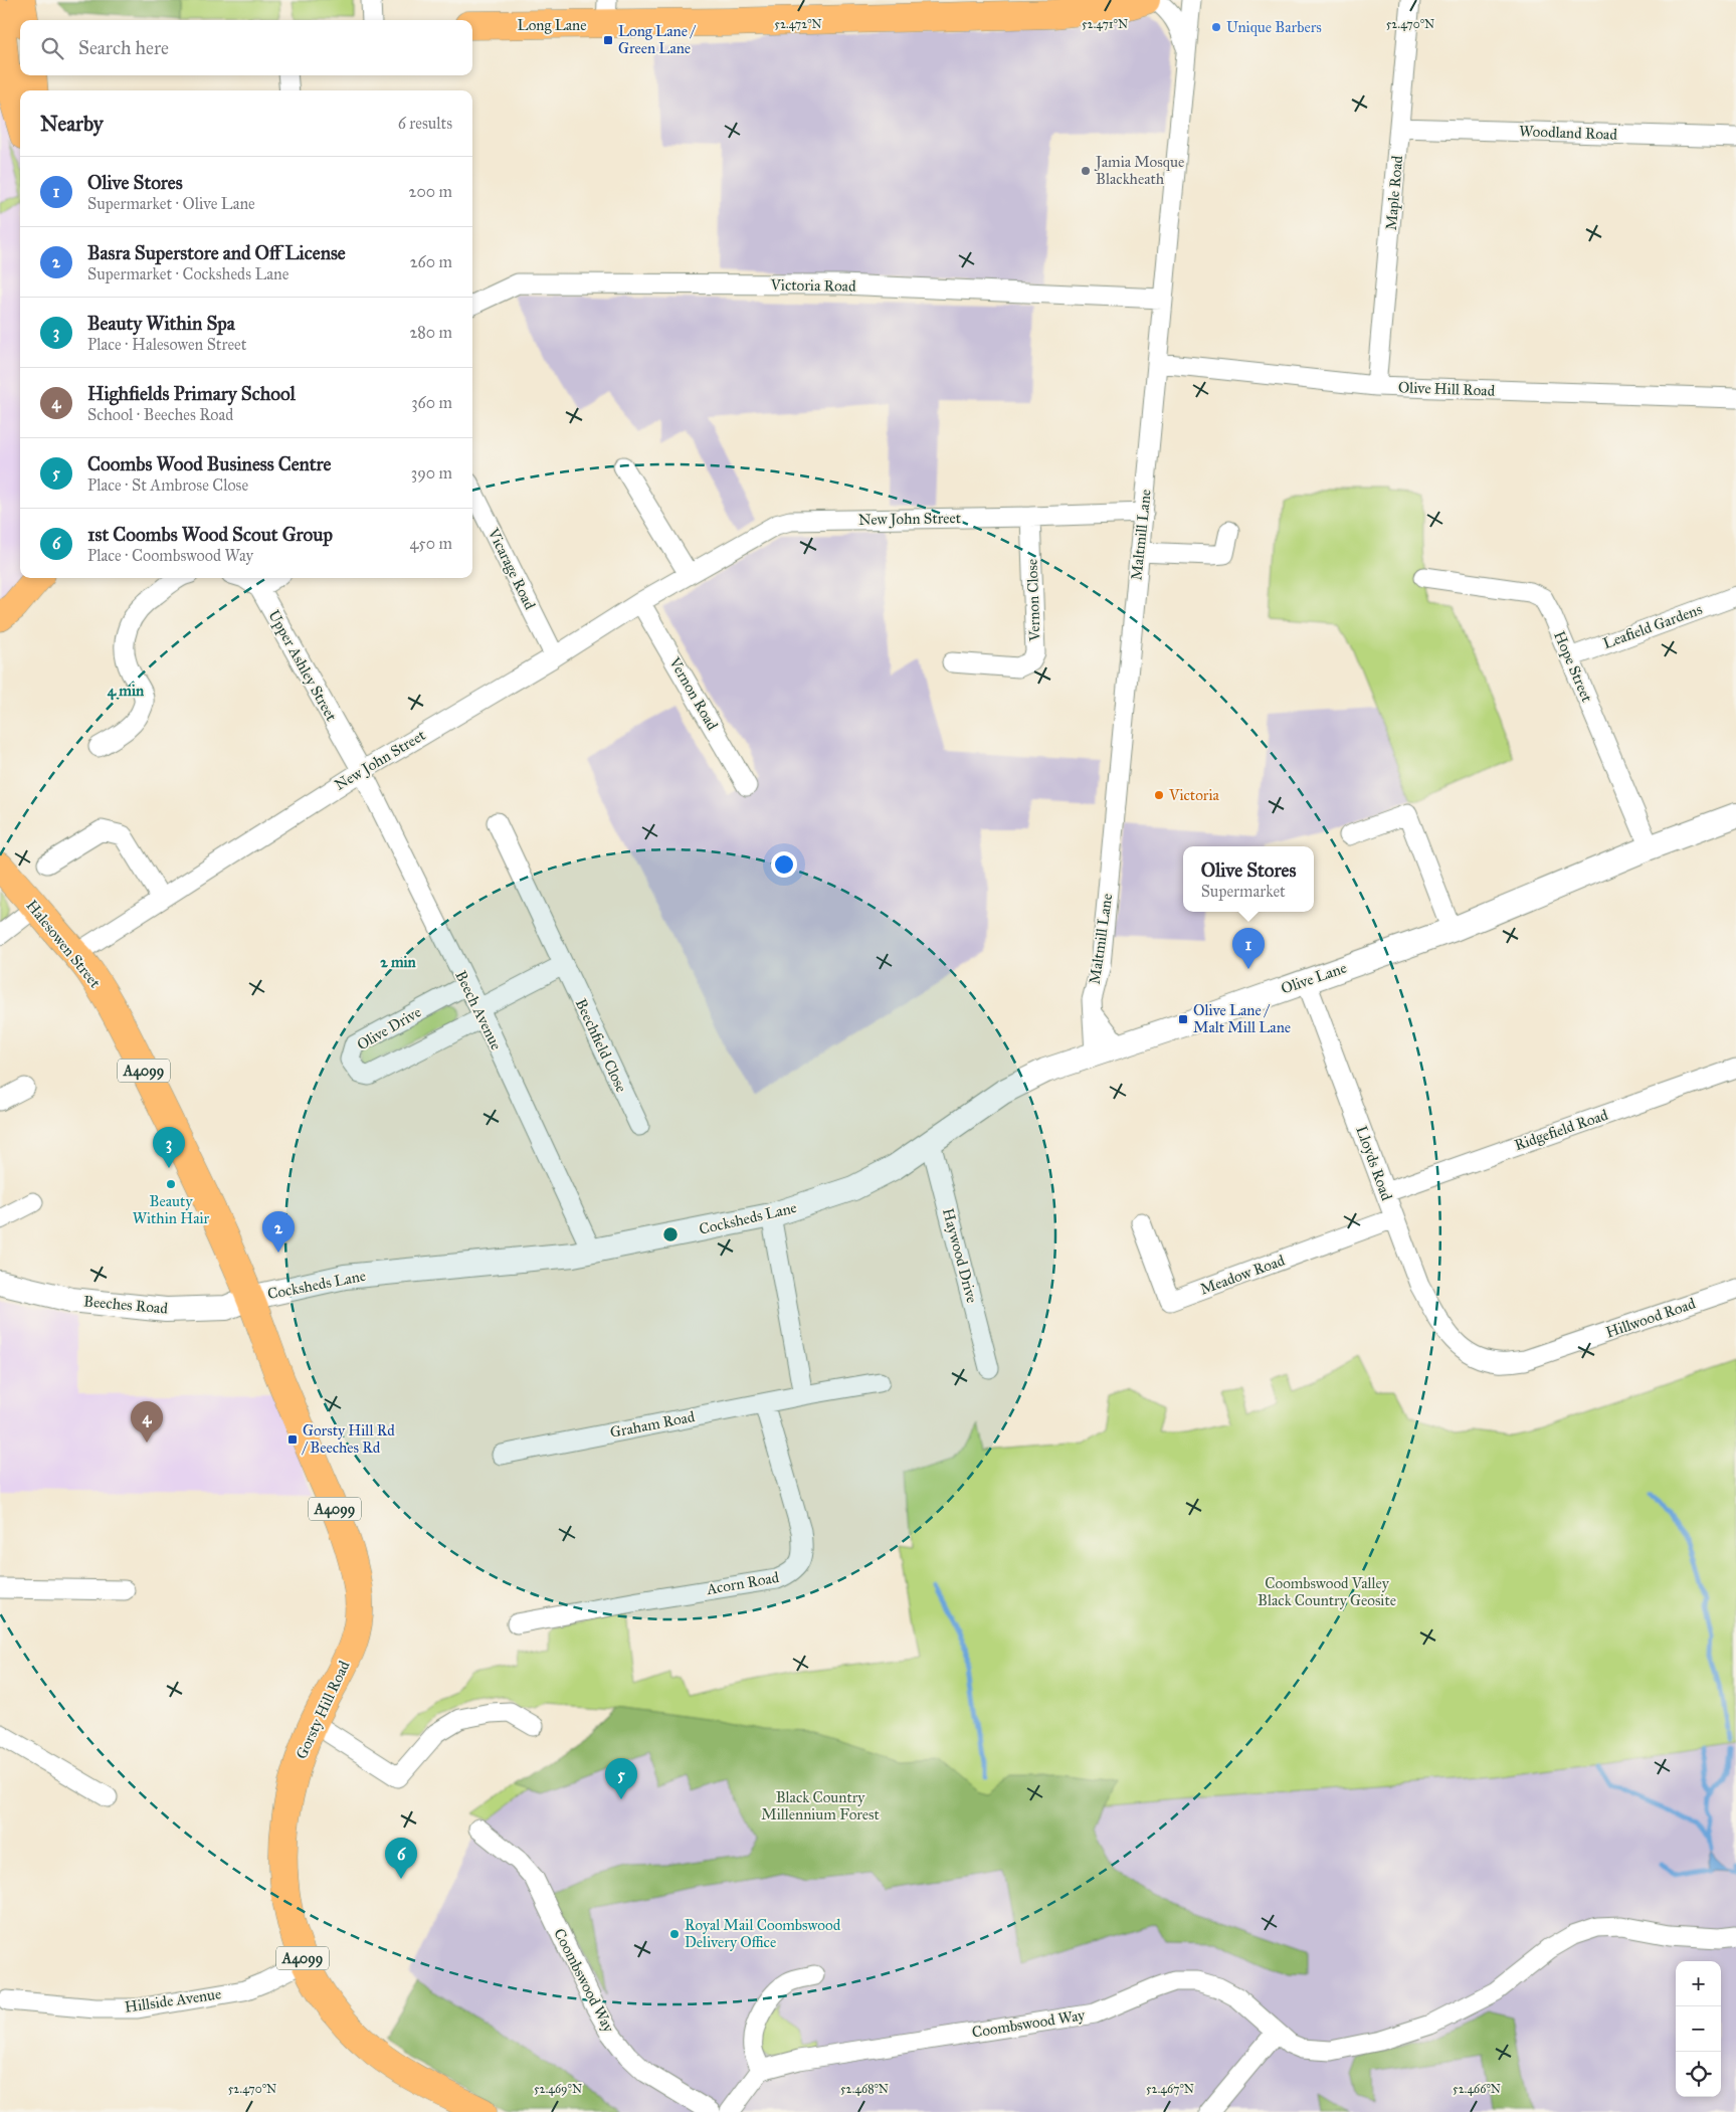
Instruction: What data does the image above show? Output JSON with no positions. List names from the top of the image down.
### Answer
{
  "streets": {
    "main road": [
      "Long Lane",
      "Halesowen Street",
      "A4099",
      "Gorsty Hill Road"
    ],
    "street": [
      "Woodland Road",
      "Maple Road",
      "Victoria Road",
      "Olive Hill Road",
      "New John Street",
      "Maltmill Lane",
      "Vicarage Road",
      "Vernon Close",
      "Leafield Gardens",
      "Upper Ashley Street",
      "Hope Street",
      "Vernon Road",
      "Olive Lane",
      "Beech Avenue",
      "Olive Drive",
      "Beechfield Close",
      "Ridgefield Road",
      "Lloyds Road",
      "Cocksheds Lane",
      "Haywood Drive",
      "Meadow Road",
      "Beeches Road",
      "Hillwood Road",
      "Graham Road",
      "Acorn Road",
      "Coombswood Way",
      "Hillside Avenue"
    ]
  },
  "crossings": [
    ["Woodland Road", "Maple Road"],
    ["Maple Road", "Olive Hill Road"],
    ["Victoria Road", "Maltmill Lane"],
    ["Olive Hill Road", "Maltmill Lane"],
    ["New John Street", "Maltmill Lane"],
    ["New John Street", "Vicarage Road"],
    ["New John Street", "Vernon Close"],
    ["New John Street", "Upper Ashley Street"],
    ["New John Street", "Vernon Road"],
    ["New John Street", "Halesowen Street"],
    ["New John Street", "Beech Avenue"],
    ["Maltmill Lane", "Olive Lane"],
    ["Maltmill Lane", "Cocksheds Lane"],
    ["Leafield Gardens", "Hope Street"],
    ["Upper Ashley Street", "Beech Avenue"],
    ["Hope Street", "Olive Lane"],
    ["Halesowen Street", "Cocksheds Lane"],
    ["Halesowen Street", "Beeches Road"],
    ["Halesowen Street", "Gorsty Hill Road"],
    ["Olive Lane", "Lloyds Road"],
    ["Olive Lane", "Cocksheds Lane"],
    ["Beech Avenue", "Olive Drive"],
    ["Beech Avenue", "Cocksheds Lane"],
    ["Ridgefield Road", "Lloyds Road"],
    ["Lloyds Road", "Meadow Road"],
    ["Lloyds Road", "Hillwood Road"],
    ["Cocksheds Lane", "Haywood Drive"],
    ["Cocksheds Lane", "Beeches Road"],
    ["Cocksheds Lane", "Gorsty Hill Road"],
    ["Beeches Road", "Gorsty Hill Road"],
    ["Graham Road", "Acorn Road"],
    ["Gorsty Hill Road", "Hillside Avenue"]
  ],
  "parks": ["Coombswood Valley Black Country Geosite", "Black Country Millennium Forest"],
  "places": {
    "other": [
      "Unique Barbers",
      "Jamia Mosque Blackheath",
      "Victoria",
      "Beauty Within Hair",
      "Royal Mail Coombswood Delivery Office"
    ],
    "transit": ["Long Lane / Green Lane", "Olive Lane / Malt Mill Lane", "Gorsty Hill Rd / Beeches Rd"]
  },
  "page": {
    "search": "Search here",
    "heading": ["Nearby", "6 results"],
    "list": [
      {
        "mark": "1",
        "name": "Olive Stores",
        "note": "Supermarket · Olive Lane",
        "value": "200 m"
      },
      {
        "mark": "2",
        "name": "Basra Superstore and Off License",
        "note": "Supermarket · Cocksheds Lane",
        "value": "260 m"
      },
      {
        "mark": "3",
        "name": "Beauty Within Spa",
        "note": "Place · Halesowen Street",
        "value": "280 m"
      },
      {
        "mark": "4",
        "name": "Highfields Primary School",
        "note": "School · Beeches Road",
        "value": "360 m"
      },
      {
        "mark": "5",
        "name": "Coombs Wood Business Centre",
        "note": "Place · St Ambrose Close",
        "value": "390 m"
      },
      {
        "mark": "6",
        "name": "1st Coombs Wood Scout Group",
        "note": "Place · Coombswood Way",
        "value": "450 m"
      }
    ],
    "popup": ["Olive Stores", "Supermarket"],
    "pins": [
      "1",
      "3",
      "2",
      "4",
      "5",
      "6"
    ],
    "map_buttons": ["+", "−"]
  },
  "coordinates": [
    "52.472°N",
    "52.471°N",
    "52.470°N",
    "52.469°N",
    "52.468°N",
    "52.467°N",
    "52.466°N"
  ],
  "rings": ["4 min", "2 min"]
}
